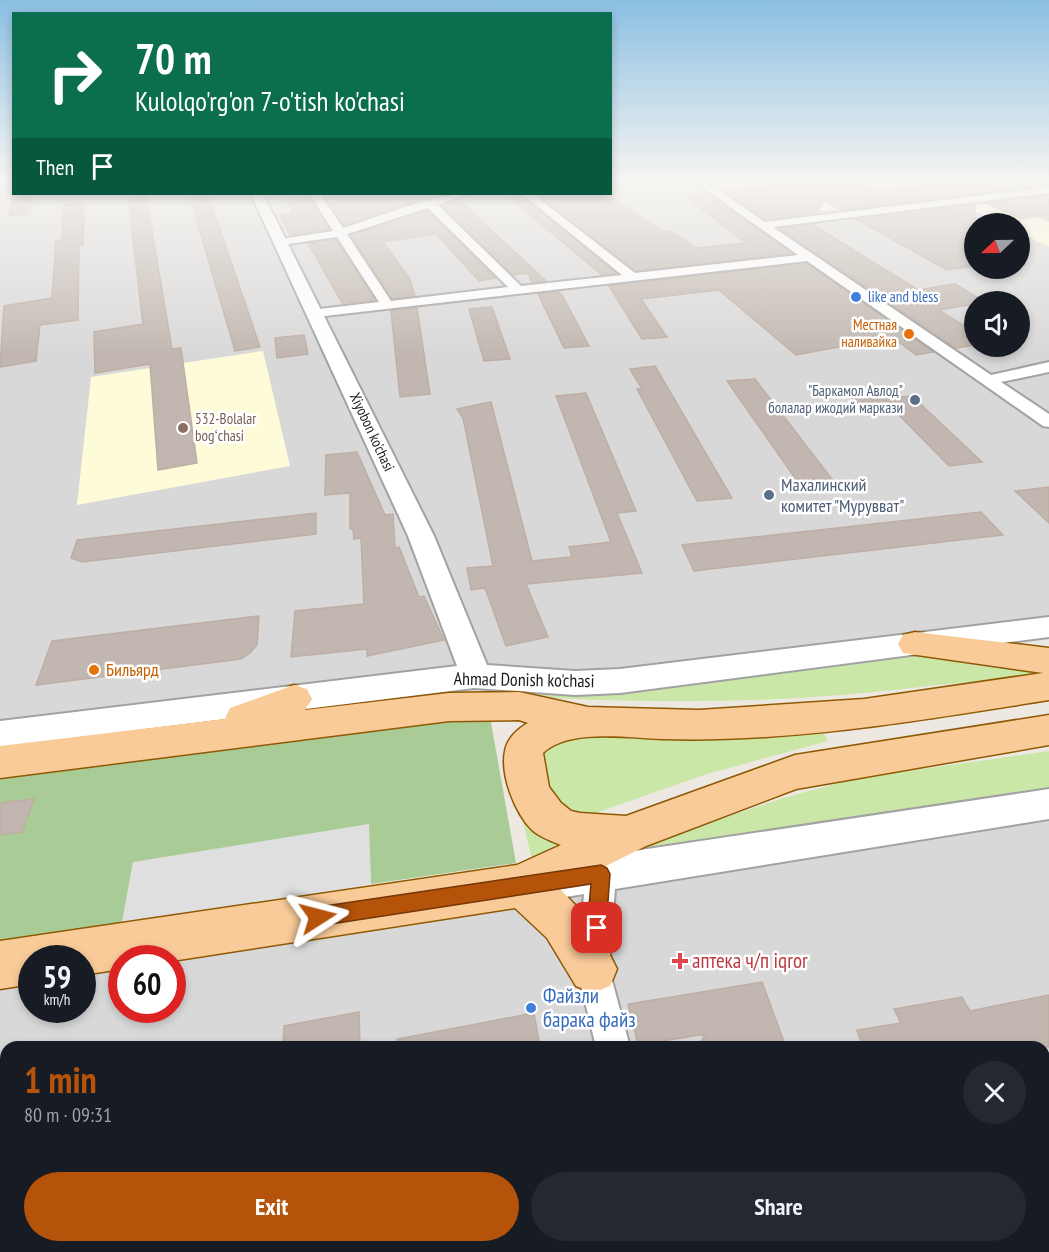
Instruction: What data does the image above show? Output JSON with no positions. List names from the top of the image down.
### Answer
{
  "streets": {
    "main road": ["Ahmad Donish ko'chasi"],
    "street": ["Xiyobon ko'chasi"]
  },
  "crossings": [
    ["Xiyobon ko'chasi", "Ahmad Donish ko'chasi"]
  ],
  "places": {
    "other": [
      "like and bless",
      "Местная наливайка",
      "\"Баркамол Авлод\" болалар ижодий маркази",
      "532-Bolalar bogʻchasi",
      "Махалинский комитет \"Мурувват\"",
      "Бильярд",
      "Файзли барака файз"
    ],
    "health": ["аптека ч/п iqror"]
  },
  "north": "left",
  "page": {
    "turn": ["70 m", "Kulolqo'rg'on 7-o'tish ko'chasi"],
    "then": "Then",
    "speed": "59 km/h",
    "limit": "60",
    "heading": ["1 min", "80 m · 09:31"],
    "buttons": ["Exit", "Share"]
  }
}
